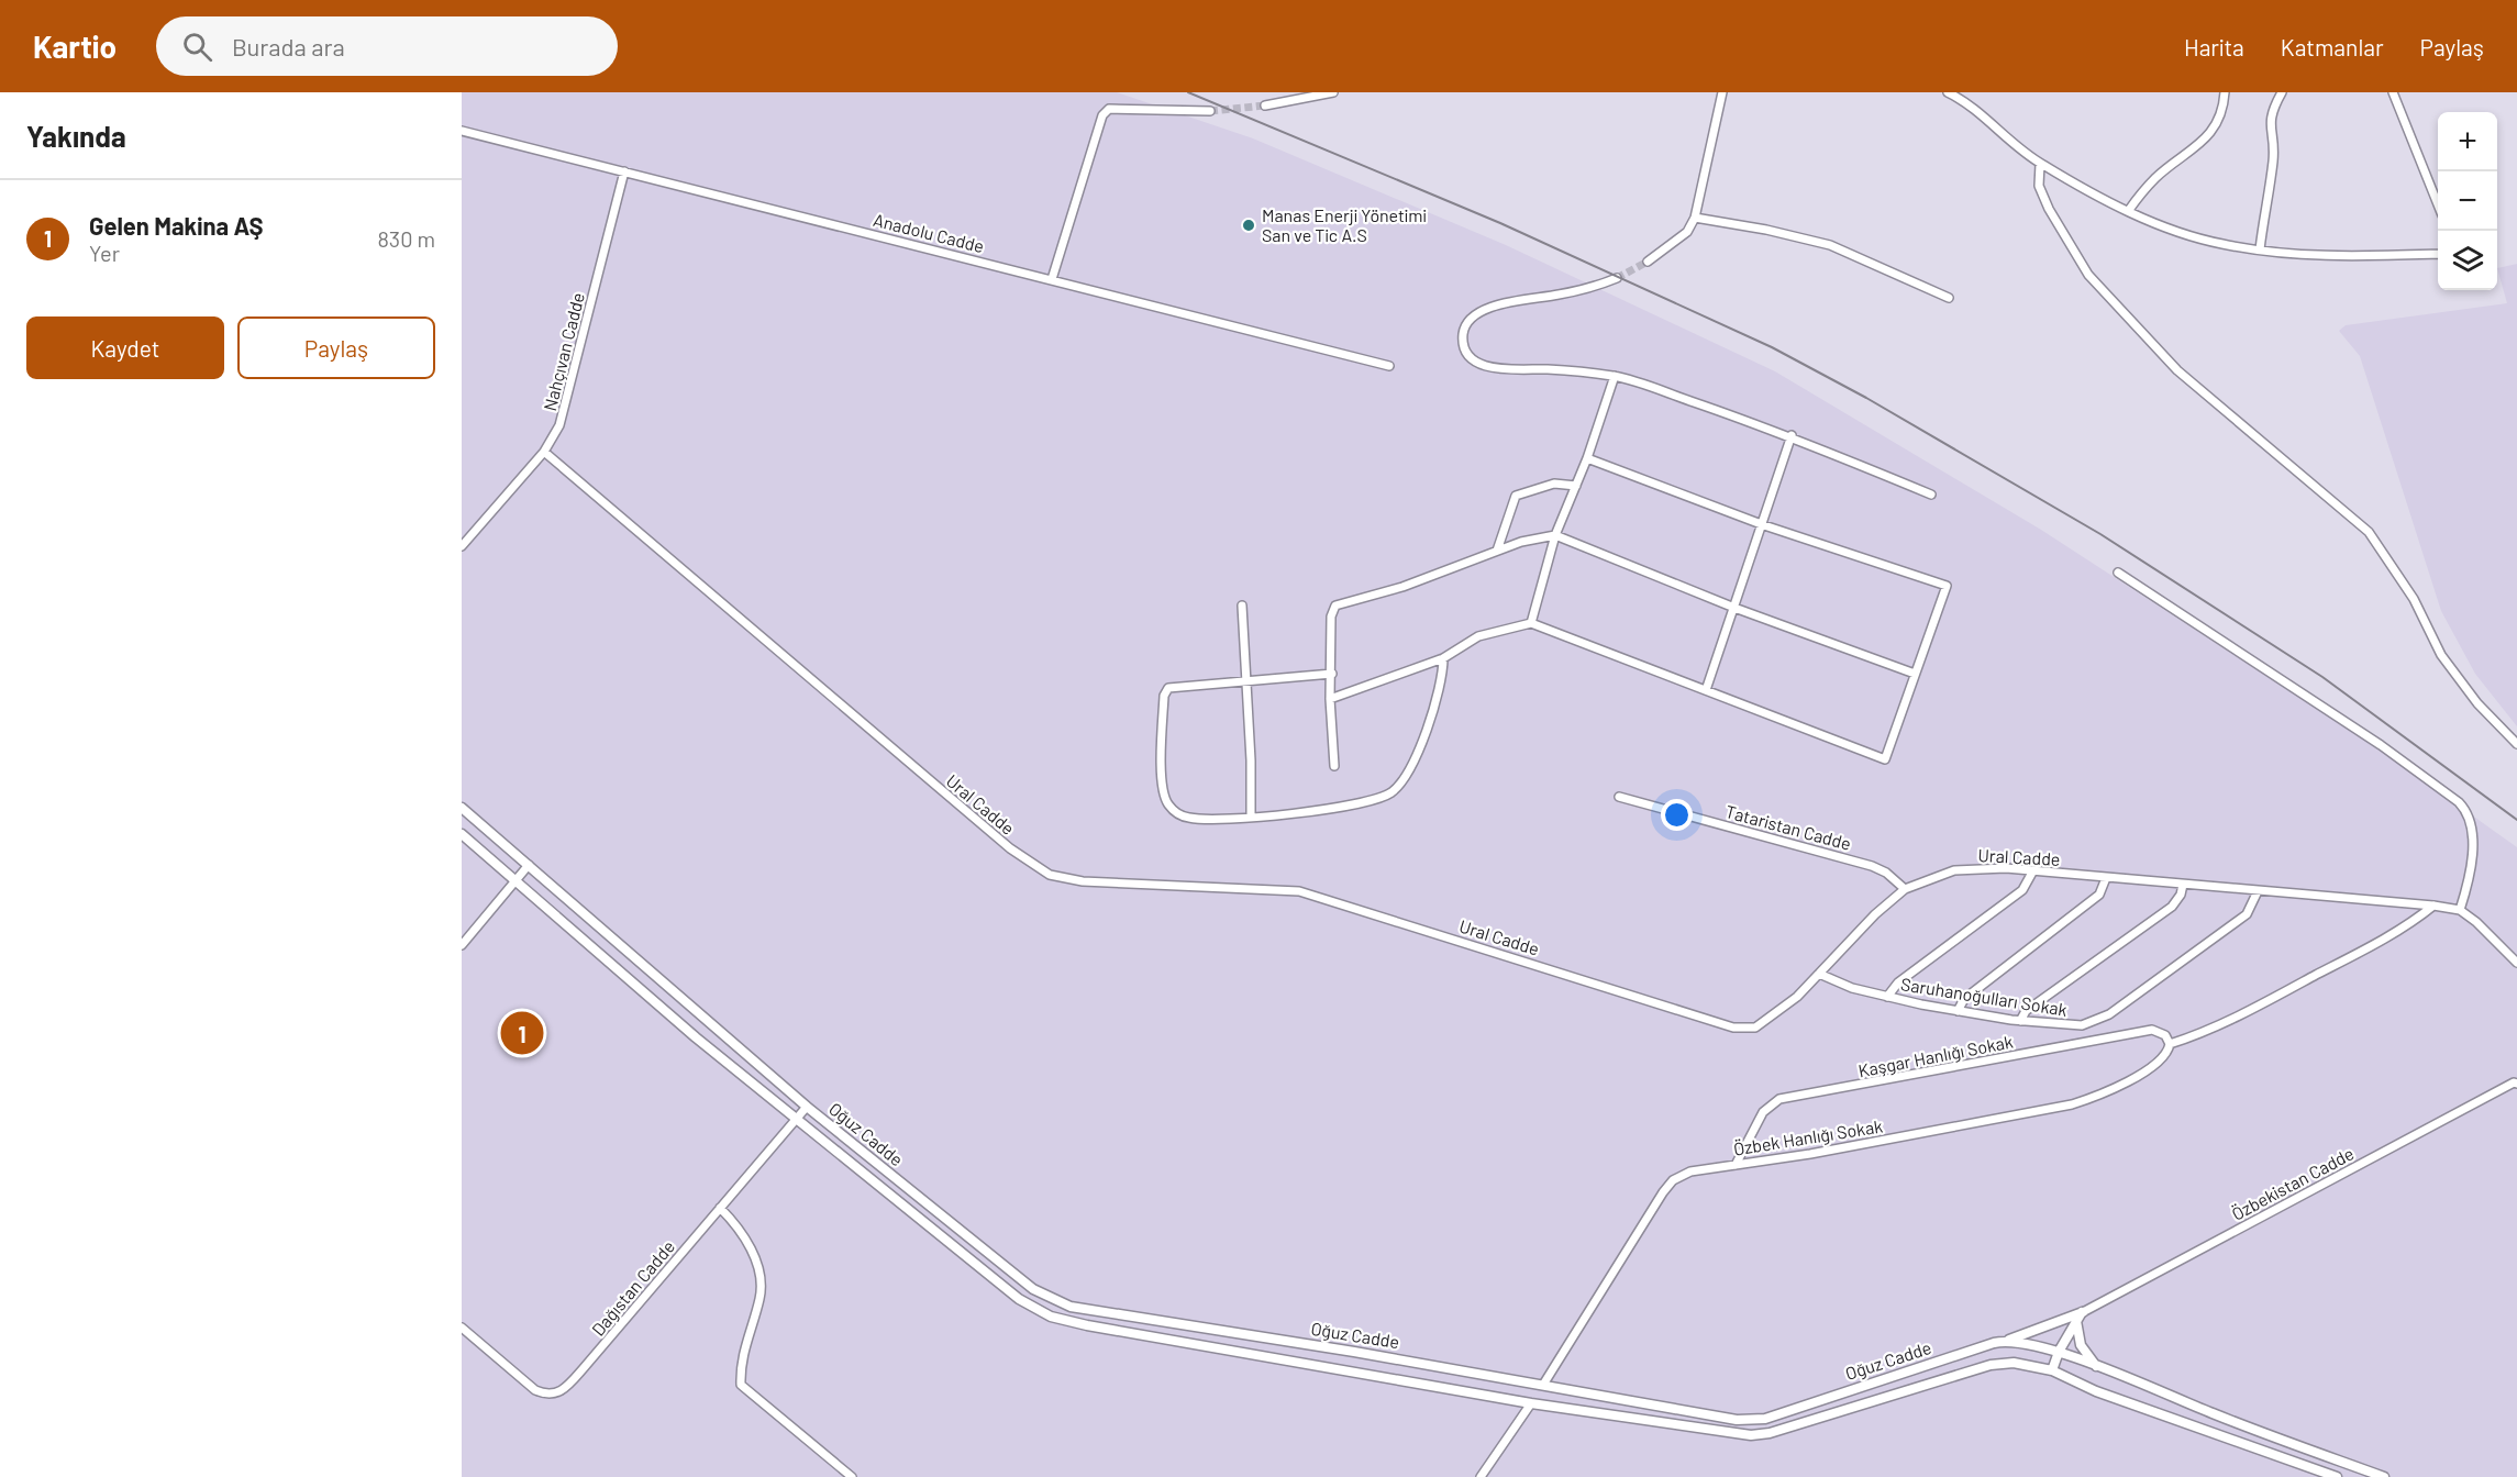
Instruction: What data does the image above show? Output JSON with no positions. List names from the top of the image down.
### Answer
{
  "streets": {
    "street": [
      "Anadolu Cadde",
      "Nahçıvan Cadde",
      "Ural Cadde",
      "Tataristan Cadde",
      "Saruhanoğulları Sokak",
      "Kaşgar Hanlığı Sokak",
      "Oğuz Cadde",
      "Özbek Hanlığı Sokak",
      "Özbekistan Cadde",
      "Dağıstan Cadde"
    ]
  },
  "crossings": [
    ["Anadolu Cadde", "Nahçıvan Cadde"],
    ["Nahçıvan Cadde", "Ural Cadde"],
    ["Ural Cadde", "Tataristan Cadde"],
    ["Ural Cadde", "Saruhanoğulları Sokak"],
    ["Kaşgar Hanlığı Sokak", "Özbek Hanlığı Sokak"],
    ["Oğuz Cadde", "Özbek Hanlığı Sokak"],
    ["Oğuz Cadde", "Dağıstan Cadde"]
  ],
  "places": ["Manas Enerji Yönetimi San ve Tic A.S"],
  "page": {
    "header": "Kartio",
    "search": "Burada ara",
    "nav": ["Harita", "Katmanlar", "Paylaş"],
    "heading": "Yakında",
    "map_buttons": ["+", "−"],
    "list": [
      {
        "mark": "1",
        "name": "Gelen Makina AŞ",
        "note": "Yer",
        "value": "830 m"
      }
    ],
    "buttons": ["Kaydet", "Paylaş"],
    "pins": "1"
  }
}
